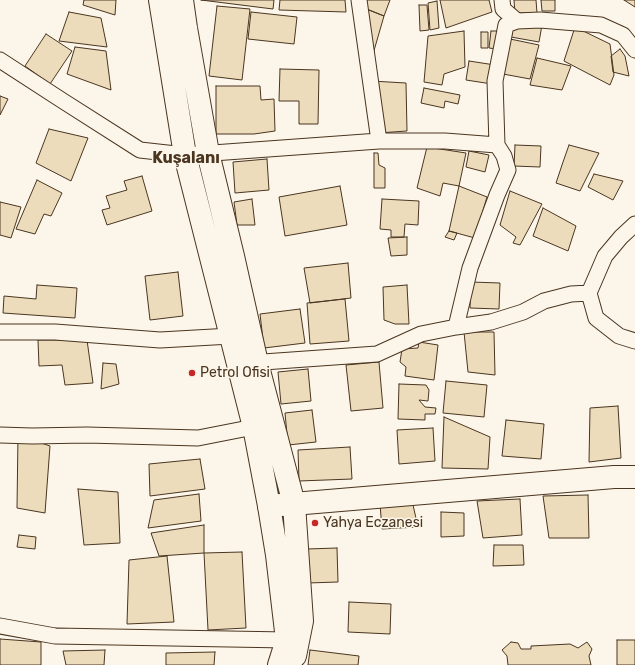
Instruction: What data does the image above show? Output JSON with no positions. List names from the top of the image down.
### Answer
{
  "districts": ["Kuşalanı"],
  "places": ["Petrol Ofisi", "Yahya Eczanesi"]
}
